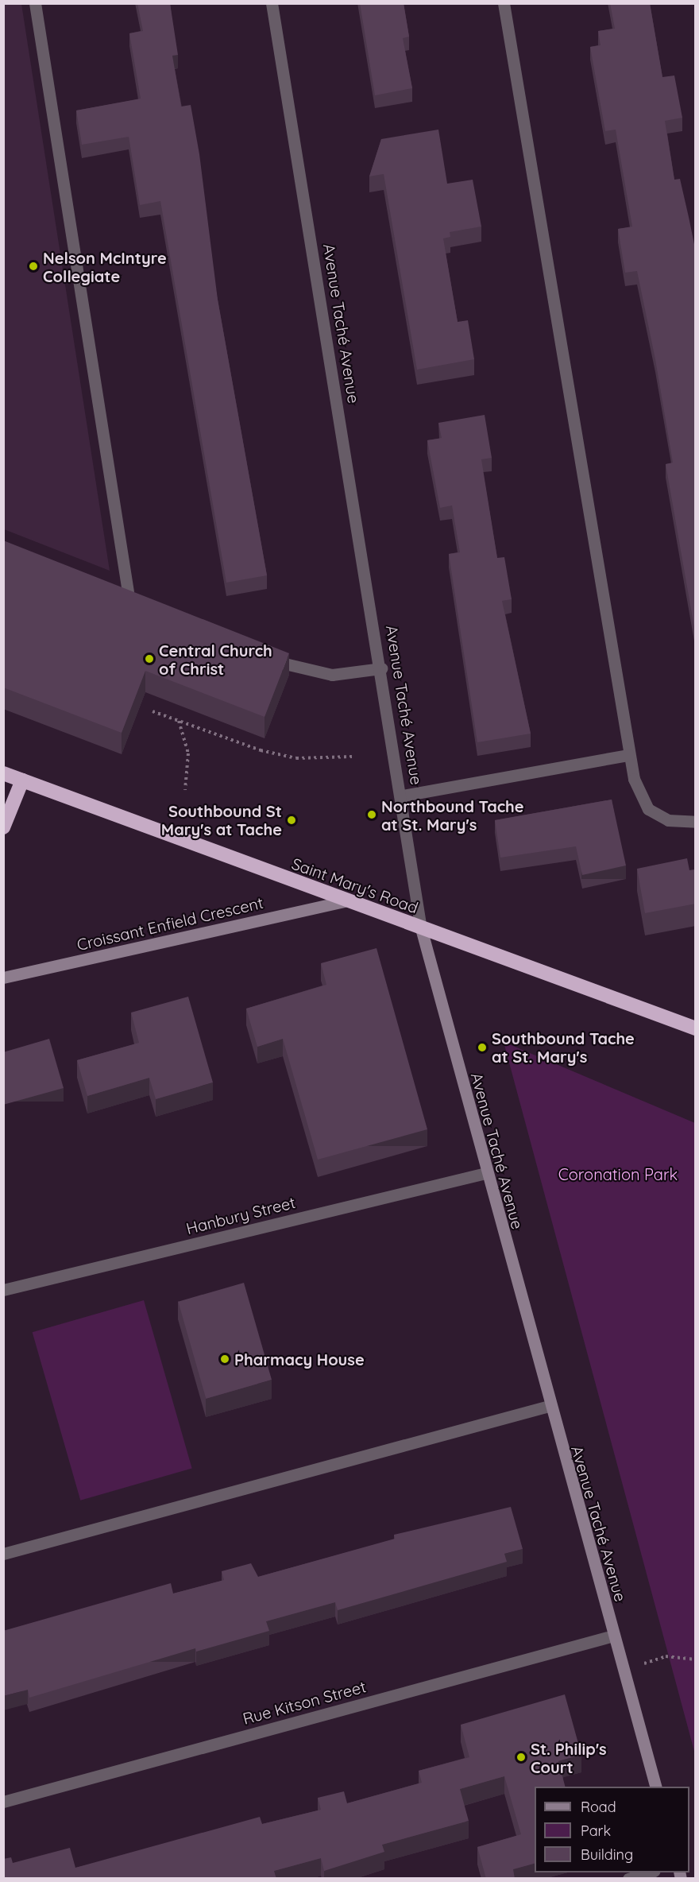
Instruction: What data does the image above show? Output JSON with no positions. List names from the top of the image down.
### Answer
{
  "streets": {
    "highway": ["Saint Mary's Road"],
    "street": [
      "Avenue Taché Avenue",
      "Croissant Enfield Crescent",
      "Hanbury Street",
      "Rue Kitson Street"
    ]
  },
  "crossings": [
    ["Avenue Taché Avenue", "Saint Mary's Road"],
    ["Avenue Taché Avenue", "Hanbury Street"],
    ["Avenue Taché Avenue", "Rue Kitson Street"],
    ["Saint Mary's Road", "Croissant Enfield Crescent"]
  ],
  "parks": ["Coronation Park"],
  "places": [
    "Nelson McIntyre Collegiate",
    "Central Church of Christ",
    "Northbound Tache at St. Mary's",
    "Southbound St Mary's at Tache",
    "Southbound Tache at St. Mary's",
    "Pharmacy House",
    "St. Philip's Court"
  ],
  "legend": ["Road", "Park", "Building"]
}
